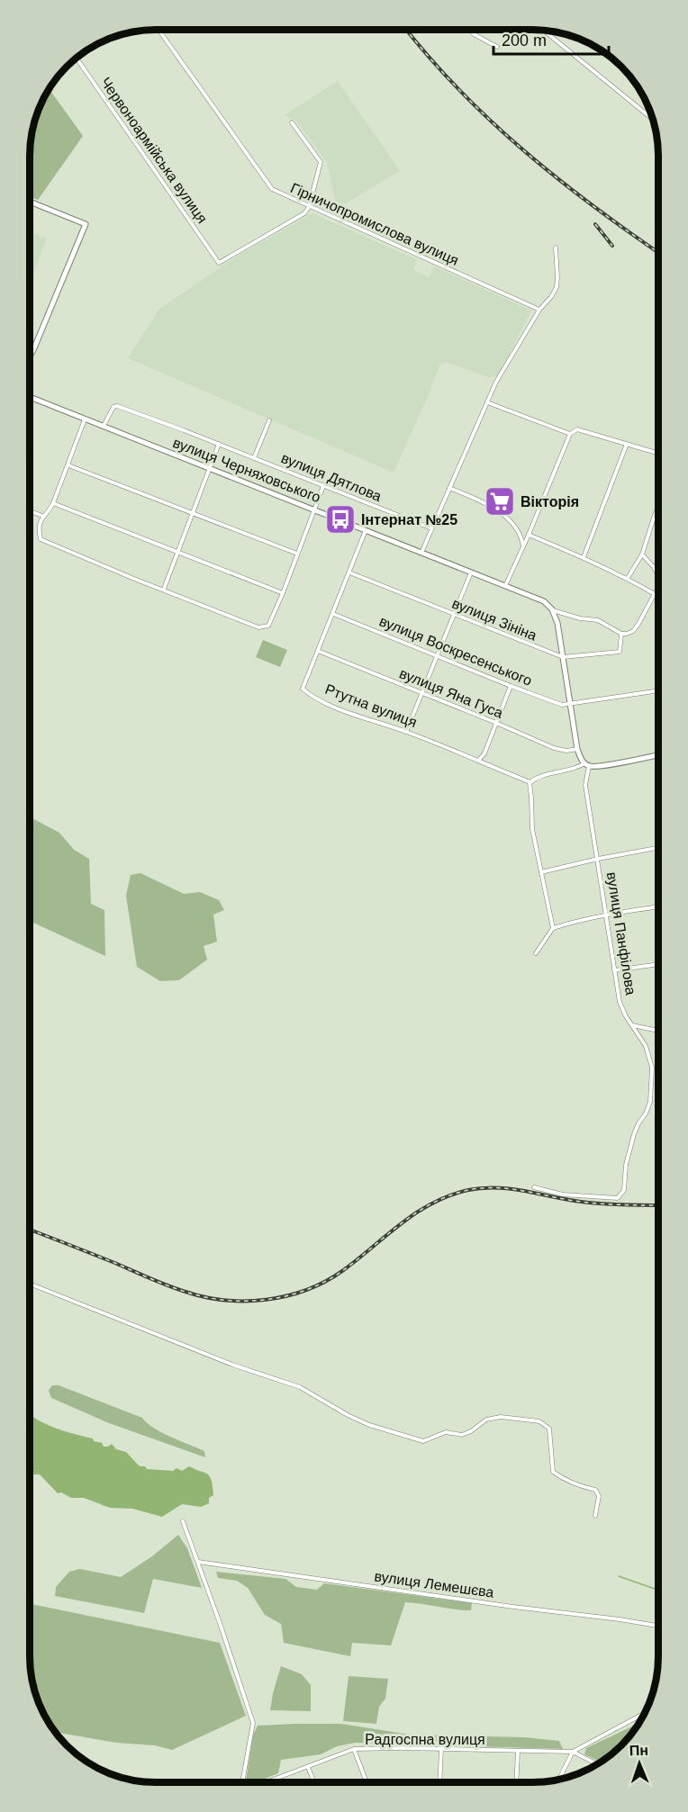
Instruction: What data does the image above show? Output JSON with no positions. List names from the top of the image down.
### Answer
{
  "streets": {
    "main road": ["вулиця Черняховського"],
    "street": [
      "Червоноармійська вулиця",
      "Гірничопромислова вулиця",
      "вулиця Дятлова",
      "вулиця Зініна",
      "вулиця Воскресенського",
      "вулиця Яна Гуса",
      "Ртутна вулиця",
      "вулиця Панфілова",
      "вулиця Лемешєва",
      "Радгоспна вулиця"
    ]
  },
  "crossings": [
    ["Червоноармійська вулиця", "Гірничопромислова вулиця"],
    ["вулиця Черняховського", "вулиця Дятлова"],
    ["вулиця Черняховського", "Ртутна вулиця"],
    ["вулиця Зініна", "Ртутна вулиця"],
    ["вулиця Воскресенського", "Ртутна вулиця"],
    ["вулиця Яна Гуса", "Ртутна вулиця"]
  ],
  "places": {
    "supermarket": ["Вікторія"],
    "bus stop": ["Інтернат №25"]
  },
  "scale_bar": "200 m",
  "north": "top"
}
